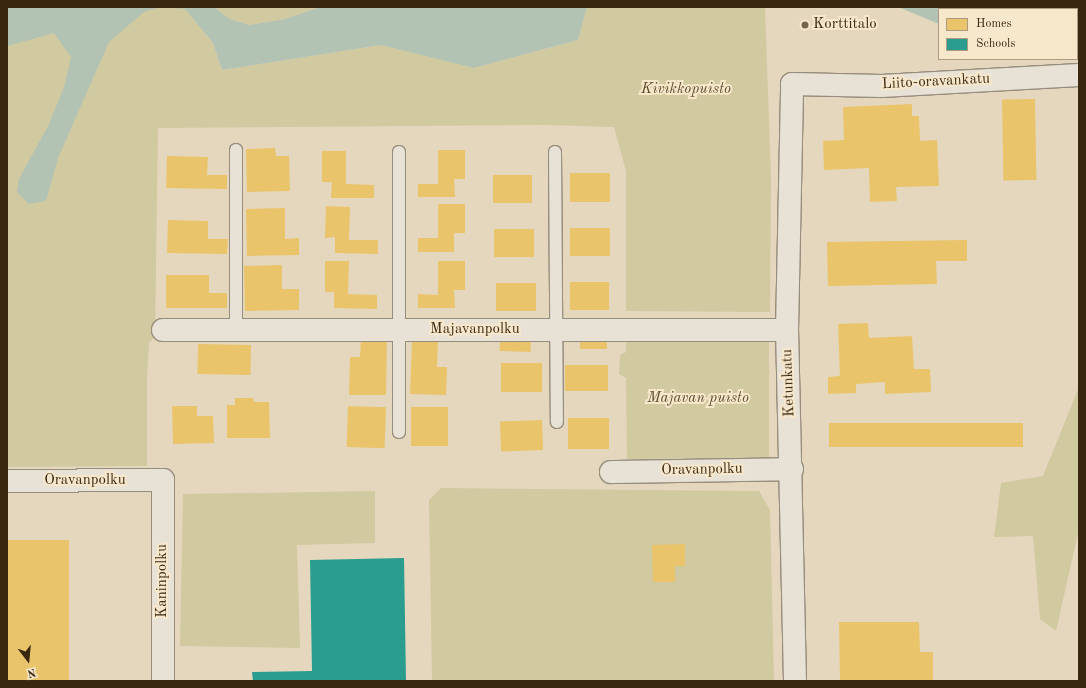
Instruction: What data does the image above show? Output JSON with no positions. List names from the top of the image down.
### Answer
{
  "streets": {
    "street": [
      "Liito-oravankatu",
      "Majavanpolku",
      "Ketunkatu",
      "Oravanpolku",
      "Kaninpolku"
    ]
  },
  "crossings": [
    ["Liito-oravankatu", "Ketunkatu"],
    ["Majavanpolku", "Ketunkatu"],
    ["Ketunkatu", "Oravanpolku"],
    ["Oravanpolku", "Kaninpolku"]
  ],
  "parks": ["Kivikkopuisto", "Majavan puisto"],
  "places": ["Korttitalo"],
  "legend": ["Homes", "Schools"],
  "north": "bottom"
}
